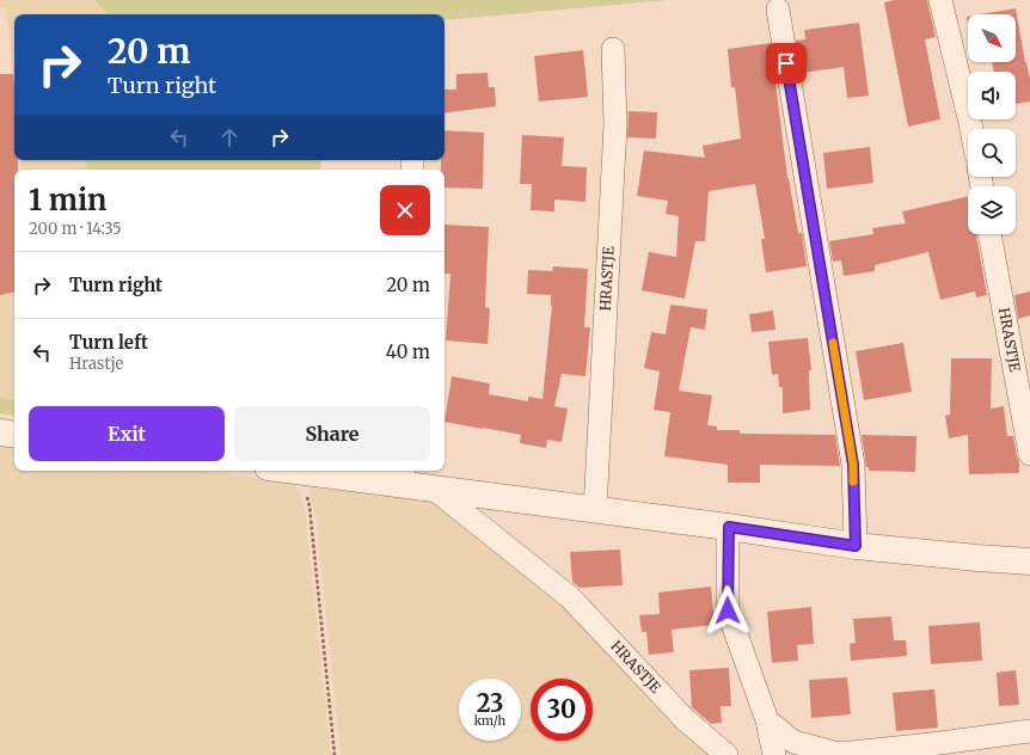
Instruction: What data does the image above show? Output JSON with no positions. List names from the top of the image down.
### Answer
{
  "streets": {
    "street": ["HRASTJE"]
  },
  "north": "bottom right",
  "page": {
    "turn": ["20 m", "Turn right"],
    "heading": ["1 min", "200 m · 14:35"],
    "list": [
      {
        "name": "Turn right",
        "value": "20 m"
      },
      {
        "name": "Turn left",
        "note": "Hrastje",
        "value": "40 m"
      }
    ],
    "buttons": ["Exit", "Share"],
    "speed": "23 km/h",
    "limit": "30"
  }
}
